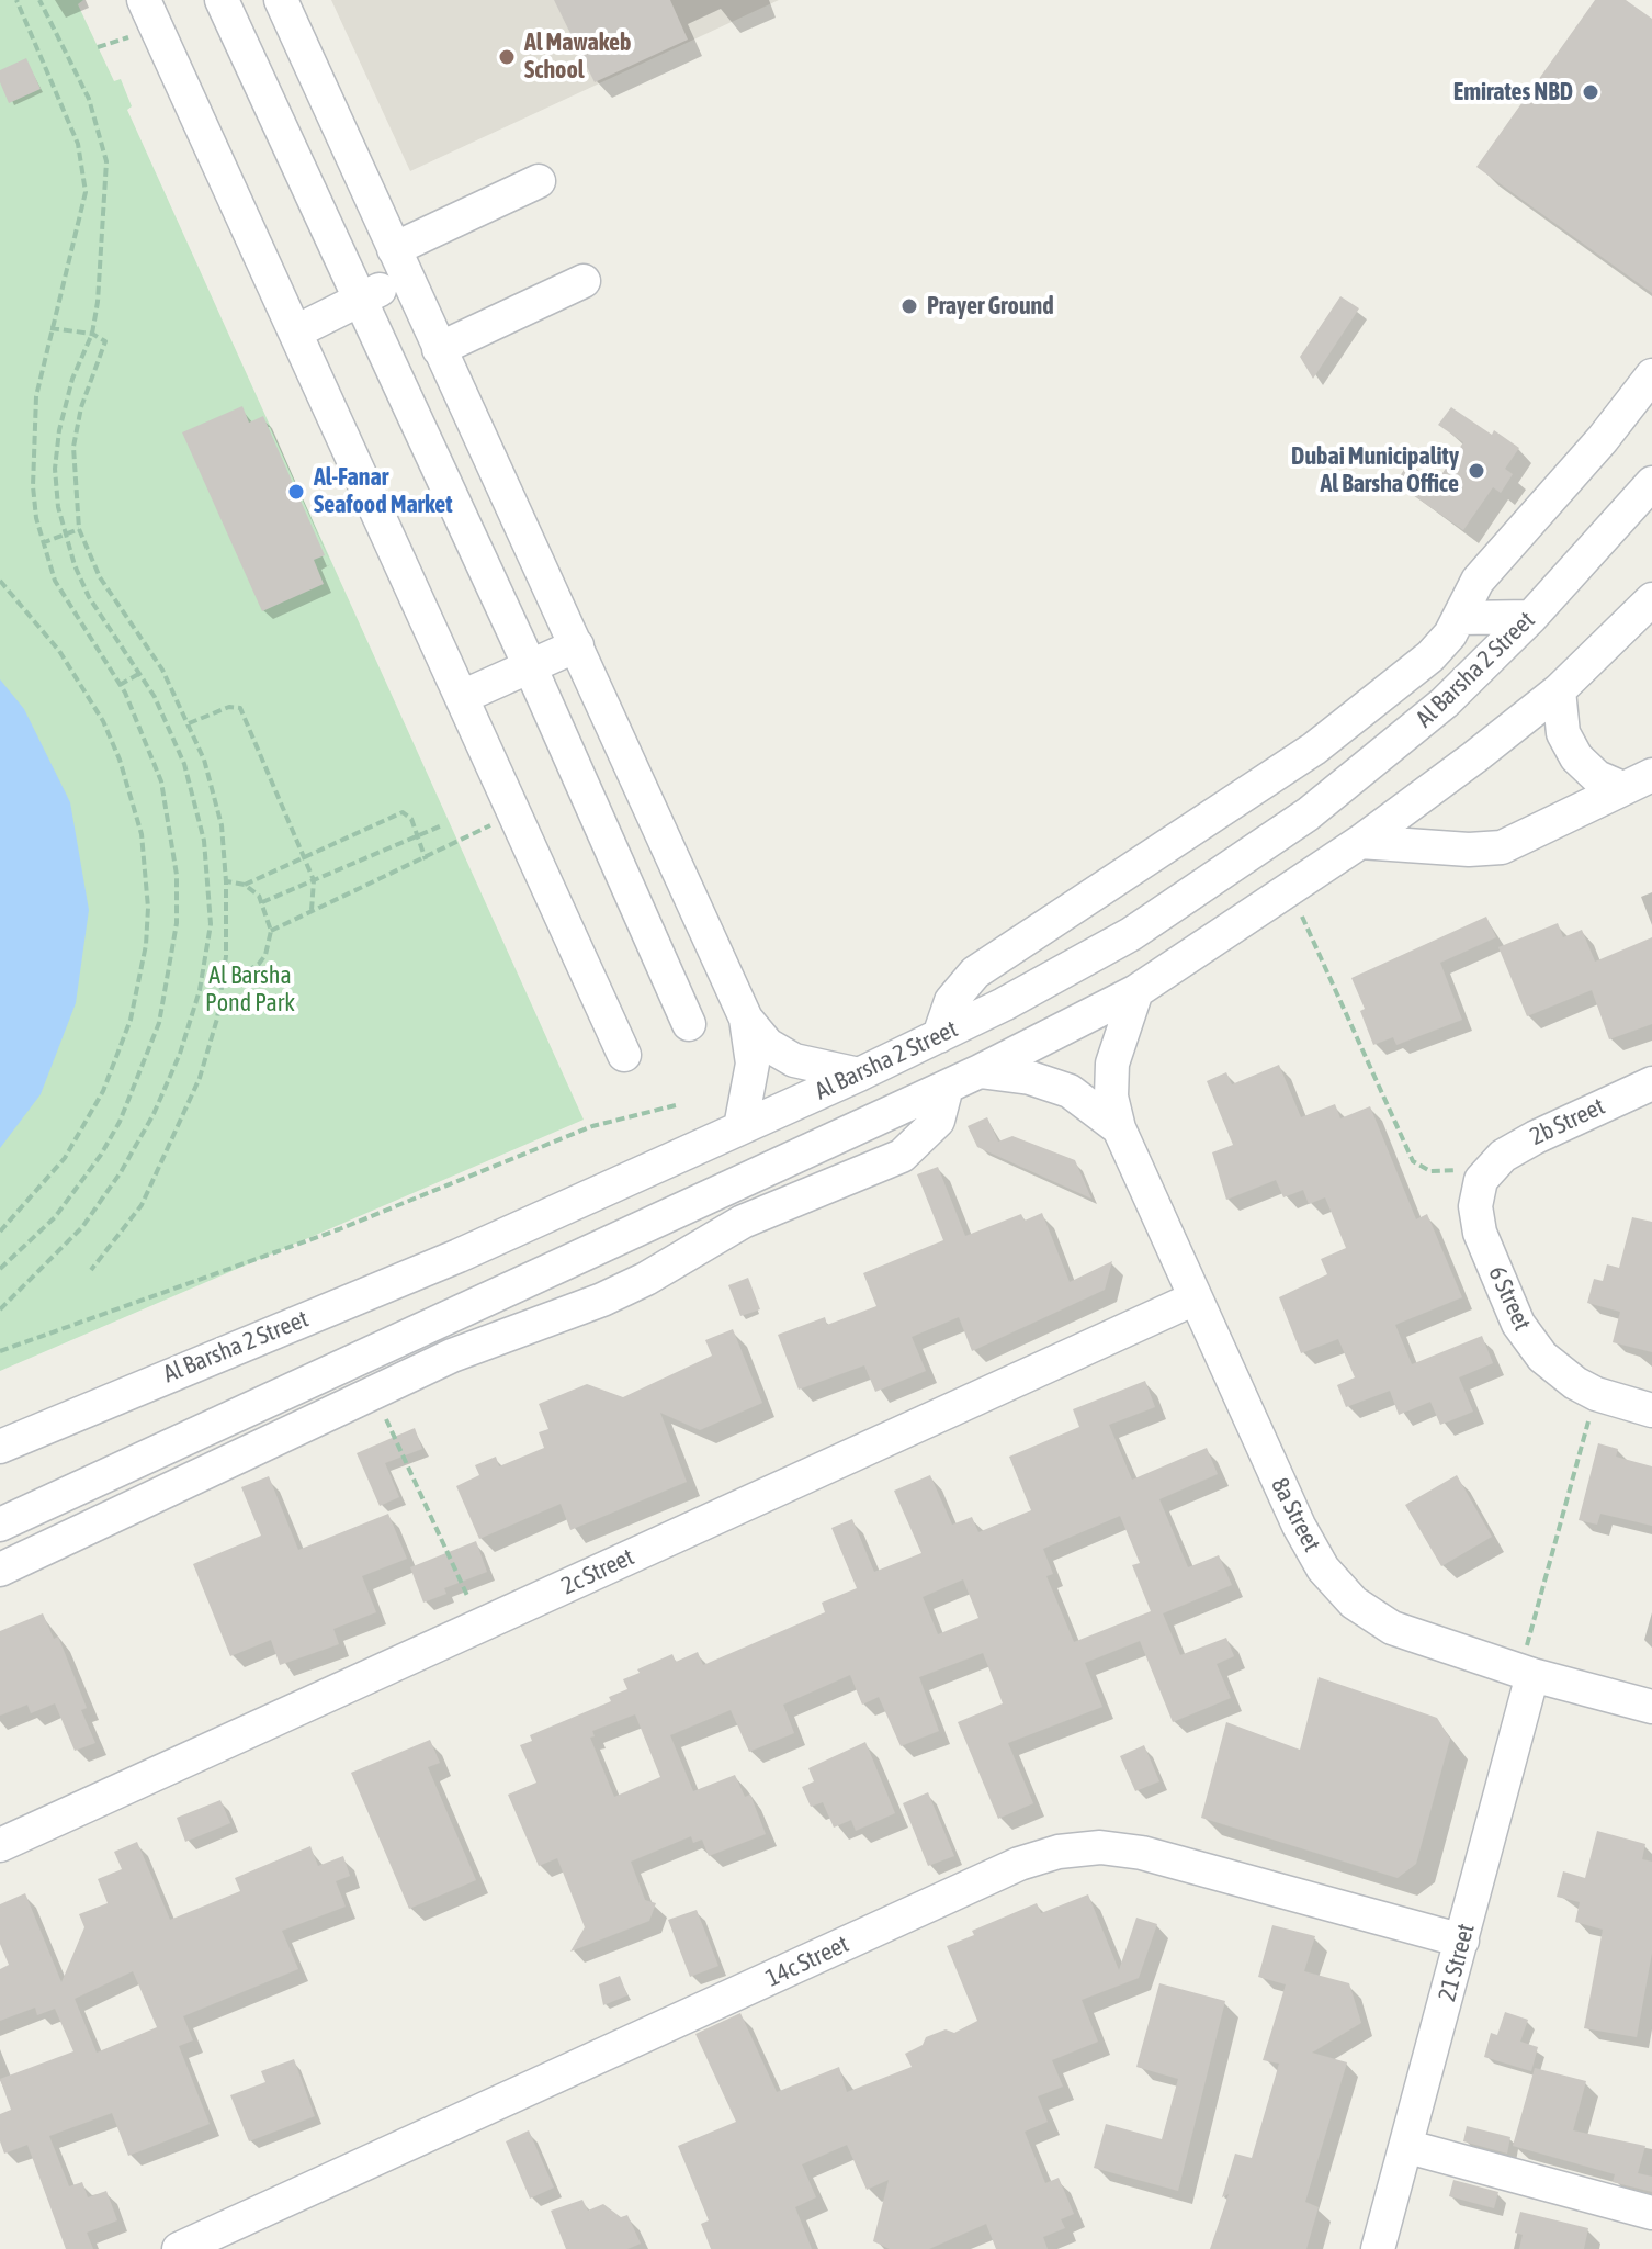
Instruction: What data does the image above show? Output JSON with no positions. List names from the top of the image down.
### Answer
{
  "streets": {
    "street": [
      "Al Barsha 2 Street",
      "2b Street",
      "6 Street",
      "8a Street",
      "2c Street",
      "14c Street",
      "21 Street"
    ]
  },
  "crossings": [
    ["Al Barsha 2 Street", "8a Street"],
    ["2b Street", "6 Street"],
    ["8a Street", "2c Street"],
    ["8a Street", "21 Street"],
    ["14c Street", "21 Street"]
  ],
  "parks": ["Al Barsha Pond Park"],
  "places": [
    "Al Mawakeb School",
    "Emirates NBD",
    "Prayer Ground",
    "Dubai Municipality Al Barsha Office",
    "Al-Fanar Seafood Market"
  ]
}
